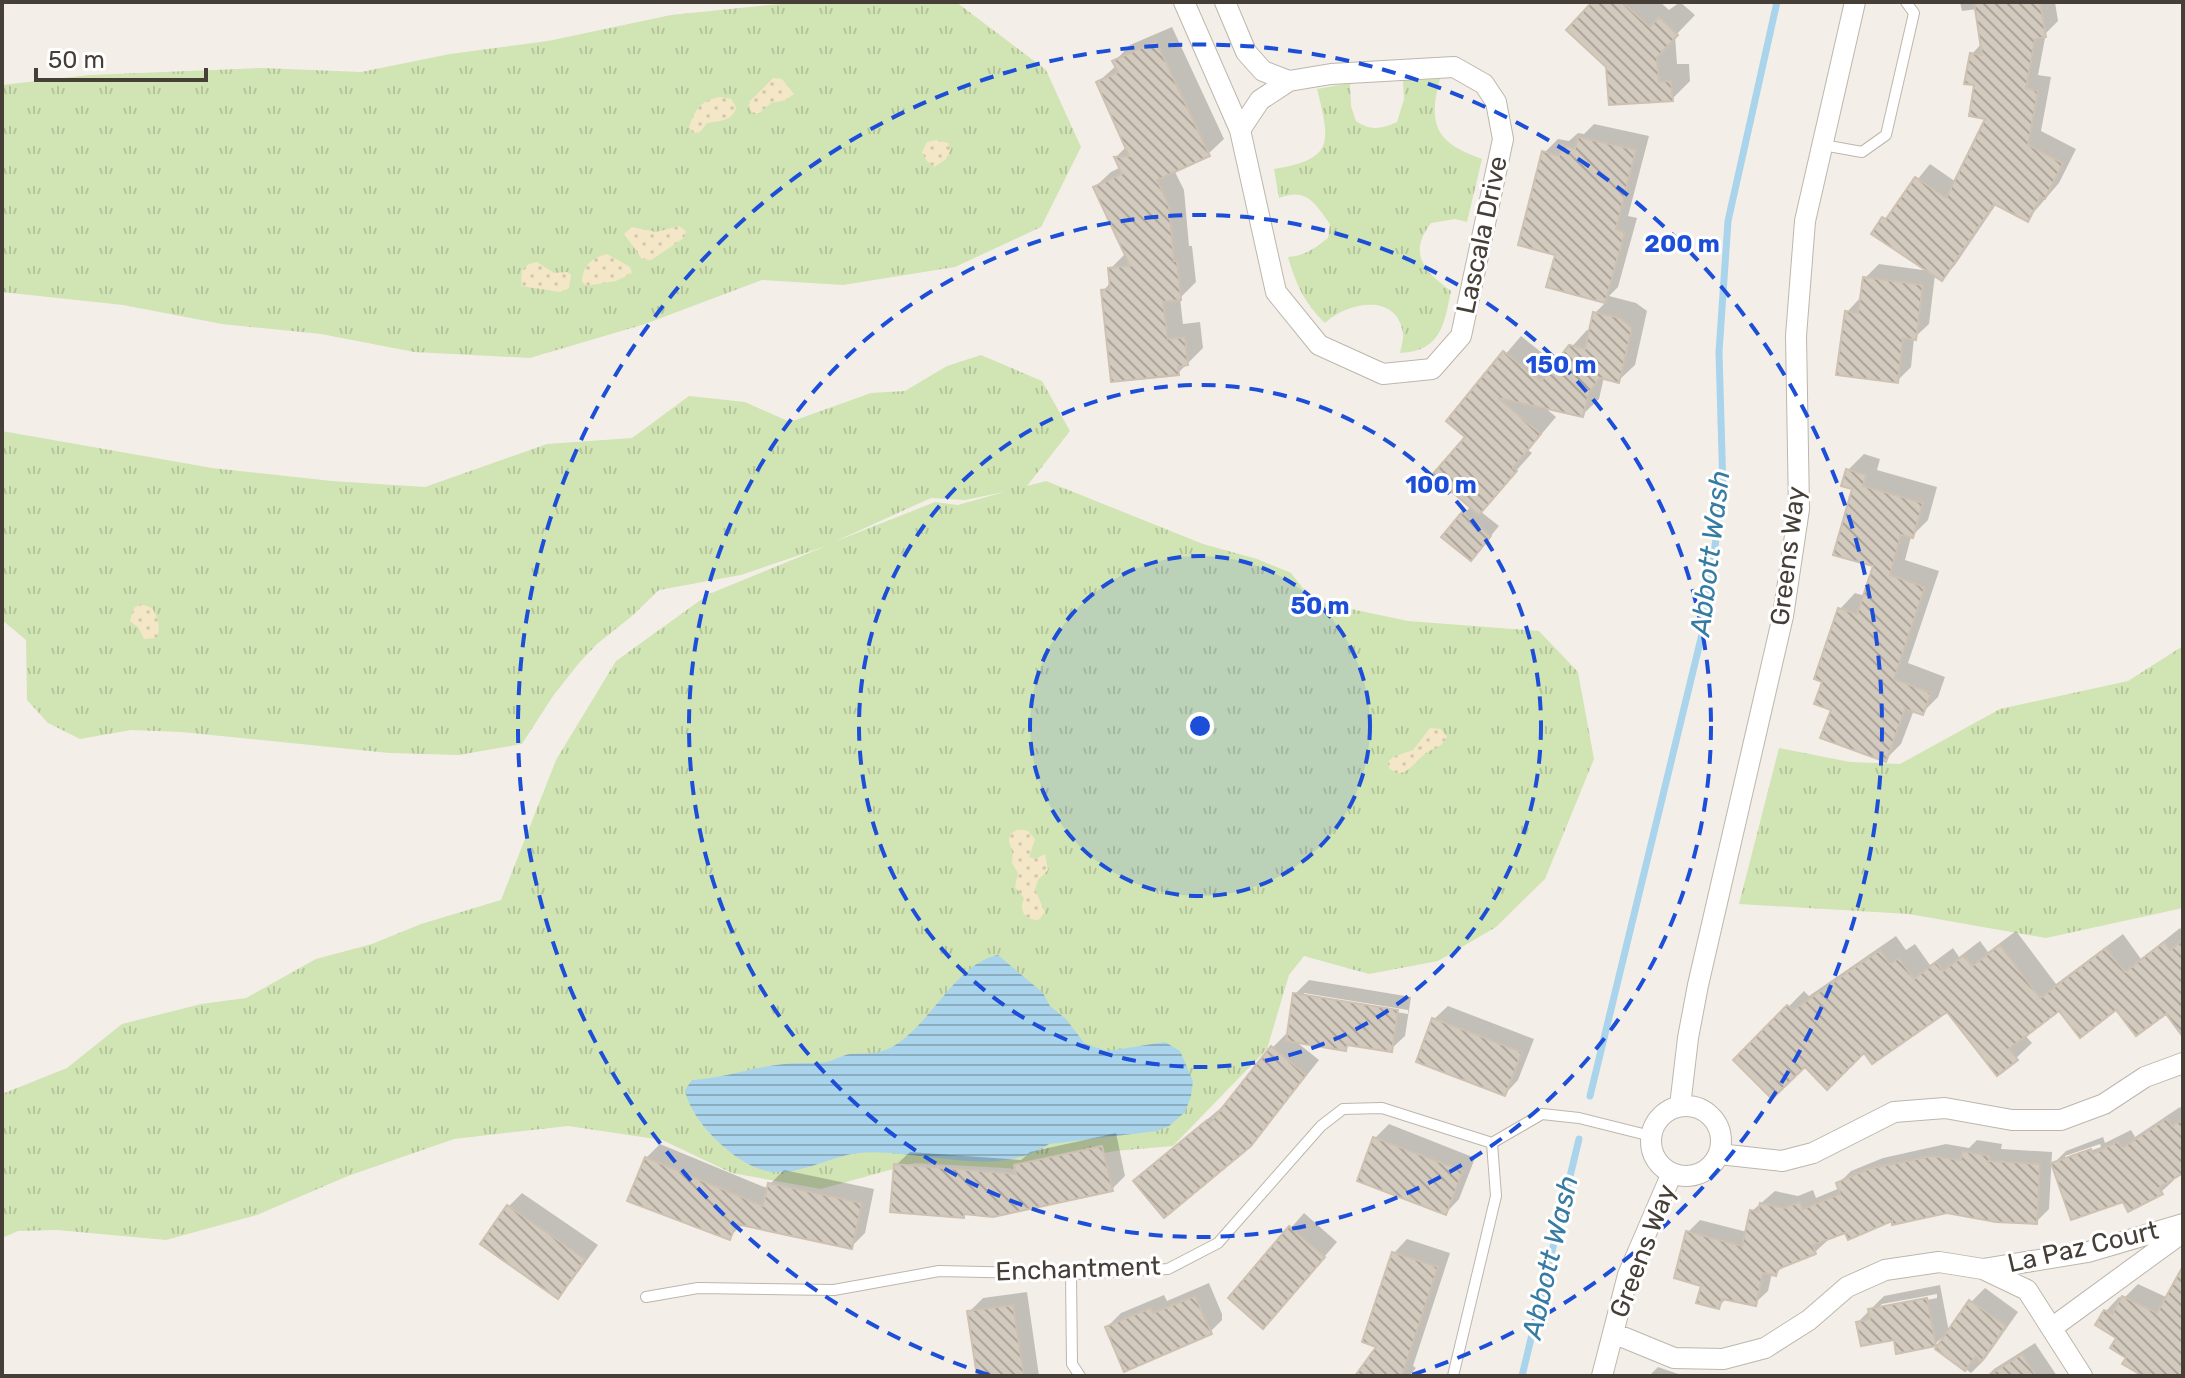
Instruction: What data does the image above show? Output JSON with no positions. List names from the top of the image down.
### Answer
{
  "streets": {
    "street": ["Lascala Drive", "Greens Way", "La Paz Court"],
    "lane": ["Enchantment"]
  },
  "water": ["Abbott Wash"],
  "scale_bar": "50 m",
  "rings": [
    "200 m",
    "150 m",
    "100 m",
    "50 m"
  ]
}
